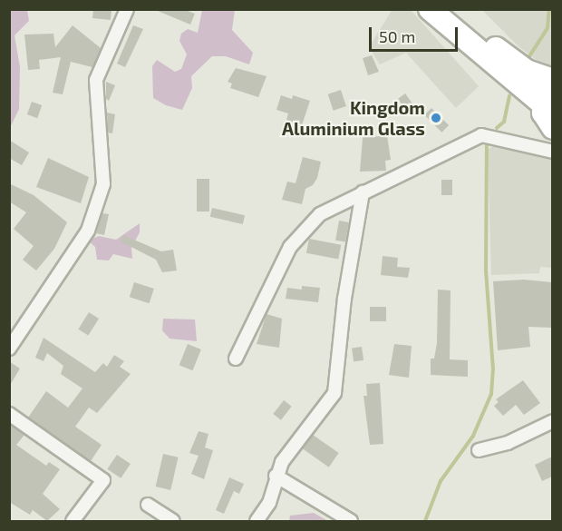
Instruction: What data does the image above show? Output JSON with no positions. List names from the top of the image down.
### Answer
{
  "places": ["Kingdom Aluminium Glass"],
  "scale_bar": "50 m"
}
